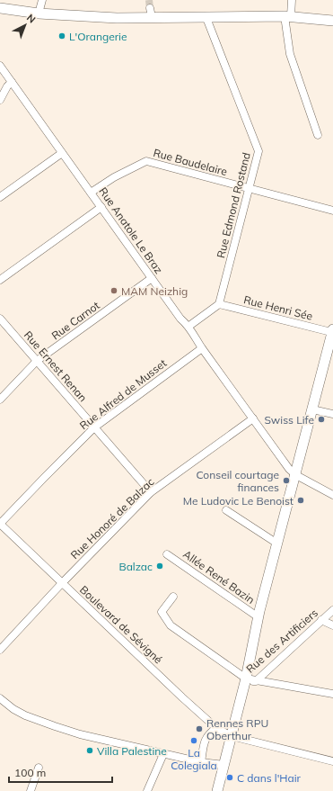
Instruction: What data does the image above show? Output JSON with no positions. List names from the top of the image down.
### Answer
{
  "streets": {
    "street": [
      "Rue Baudelaire",
      "Rue Edmond Rostand",
      "Rue Anatole Le Braz",
      "Rue Henri Sée",
      "Rue Carnot",
      "Rue Ernest Renan",
      "Rue Alfred de Musset",
      "Rue Honoré de Balzac",
      "Allée René Bazin",
      "Boulevard de Sévigné",
      "Rue des Artificiers"
    ]
  },
  "crossings": [
    ["Rue Baudelaire", "Rue Edmond Rostand"],
    ["Rue Baudelaire", "Rue Anatole Le Braz"],
    ["Rue Edmond Rostand", "Rue Henri Sée"],
    ["Rue Anatole Le Braz", "Rue Carnot"],
    ["Rue Anatole Le Braz", "Rue Alfred de Musset"],
    ["Rue Anatole Le Braz", "Rue Honoré de Balzac"],
    ["Rue Carnot", "Rue Ernest Renan"],
    ["Rue Ernest Renan", "Rue Alfred de Musset"],
    ["Rue Ernest Renan", "Rue Honoré de Balzac"],
    ["Rue Alfred de Musset", "Boulevard de Sévigné"],
    ["Rue Honoré de Balzac", "Boulevard de Sévigné"]
  ],
  "places": [
    "L'Orangerie",
    "MAM Neizhig",
    "Swiss Life",
    "Conseil courtage finances",
    "Me Ludovic Le Benoist",
    "Balzac",
    "Rennes RPU Oberthur",
    "La Colegiala",
    "Villa Palestine",
    "C dans l'Hair"
  ],
  "scale_bar": "100 m",
  "north": "top right"
}
